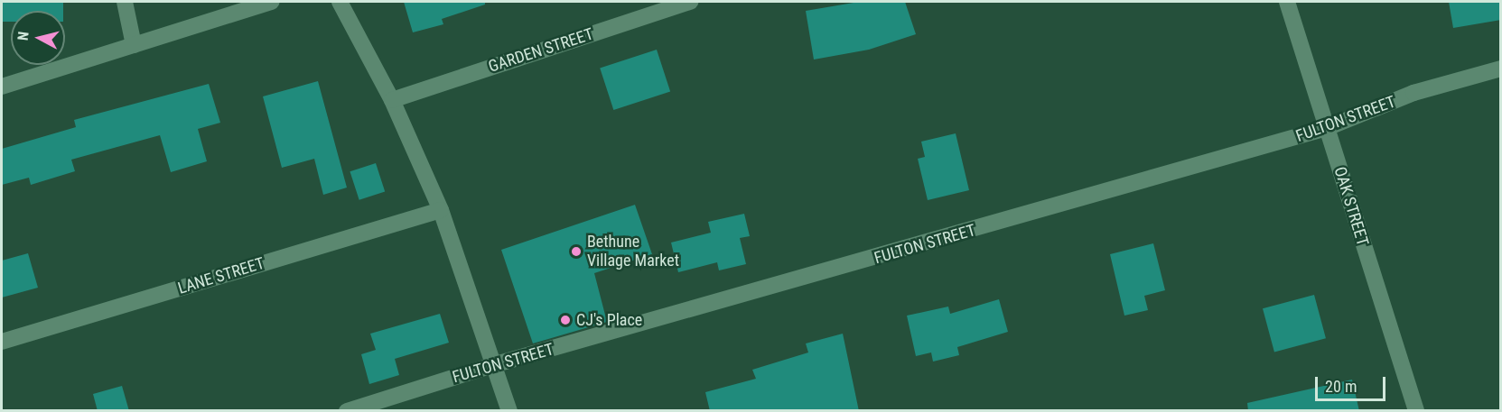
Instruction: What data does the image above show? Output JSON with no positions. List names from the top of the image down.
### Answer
{
  "streets": {
    "street": [
      "GARDEN STREET",
      "FULTON STREET",
      "OAK STREET",
      "LANE STREET"
    ]
  },
  "crossings": [
    ["FULTON STREET", "OAK STREET"]
  ],
  "places": ["Bethune Village Market", "CJ's Place"],
  "scale_bar": "20 m",
  "north": "left"
}
